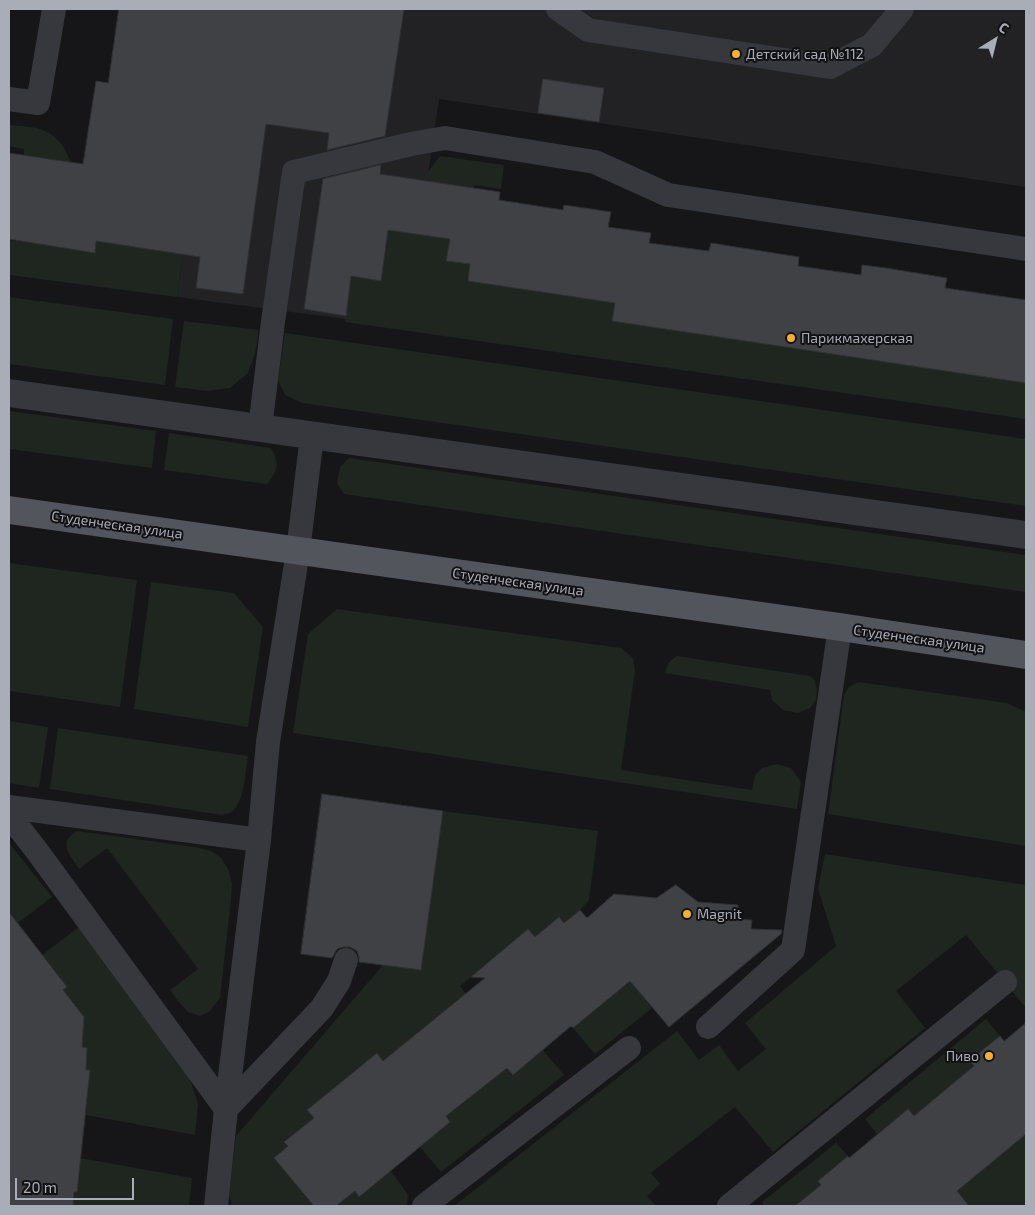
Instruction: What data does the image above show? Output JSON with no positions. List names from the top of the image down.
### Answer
{
  "streets": {
    "main road": ["Студенческая улица"]
  },
  "places": [
    "Детский сад №112",
    "Парикмахерская",
    "Magnit",
    "Пиво"
  ],
  "scale_bar": "20 m",
  "north": "top right"
}
